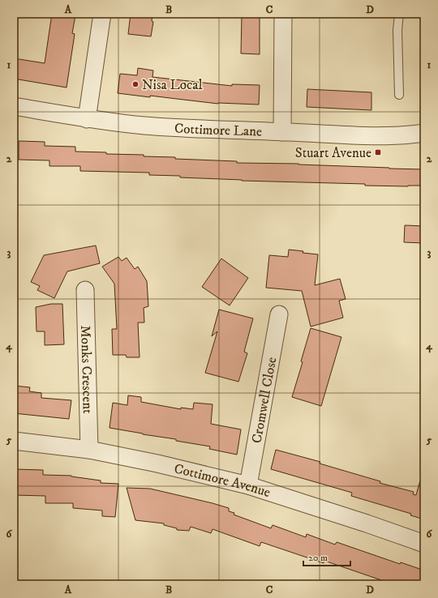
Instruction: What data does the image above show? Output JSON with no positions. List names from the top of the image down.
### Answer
{
  "streets": {
    "street": [
      "Cottimore Lane",
      "Monks Crescent",
      "Cromwell Close",
      "Cottimore Avenue"
    ]
  },
  "crossings": [
    ["Monks Crescent", "Cottimore Avenue"],
    ["Cromwell Close", "Cottimore Avenue"]
  ],
  "places": {
    "other": ["Nisa Local"],
    "transit": ["Stuart Avenue"]
  },
  "scale_bar": "20 m",
  "grid": {
    "columns": [
      "A",
      "B",
      "C",
      "D"
    ],
    "rows": [
      "1",
      "2",
      "3",
      "4",
      "5",
      "6"
    ]
  }
}
